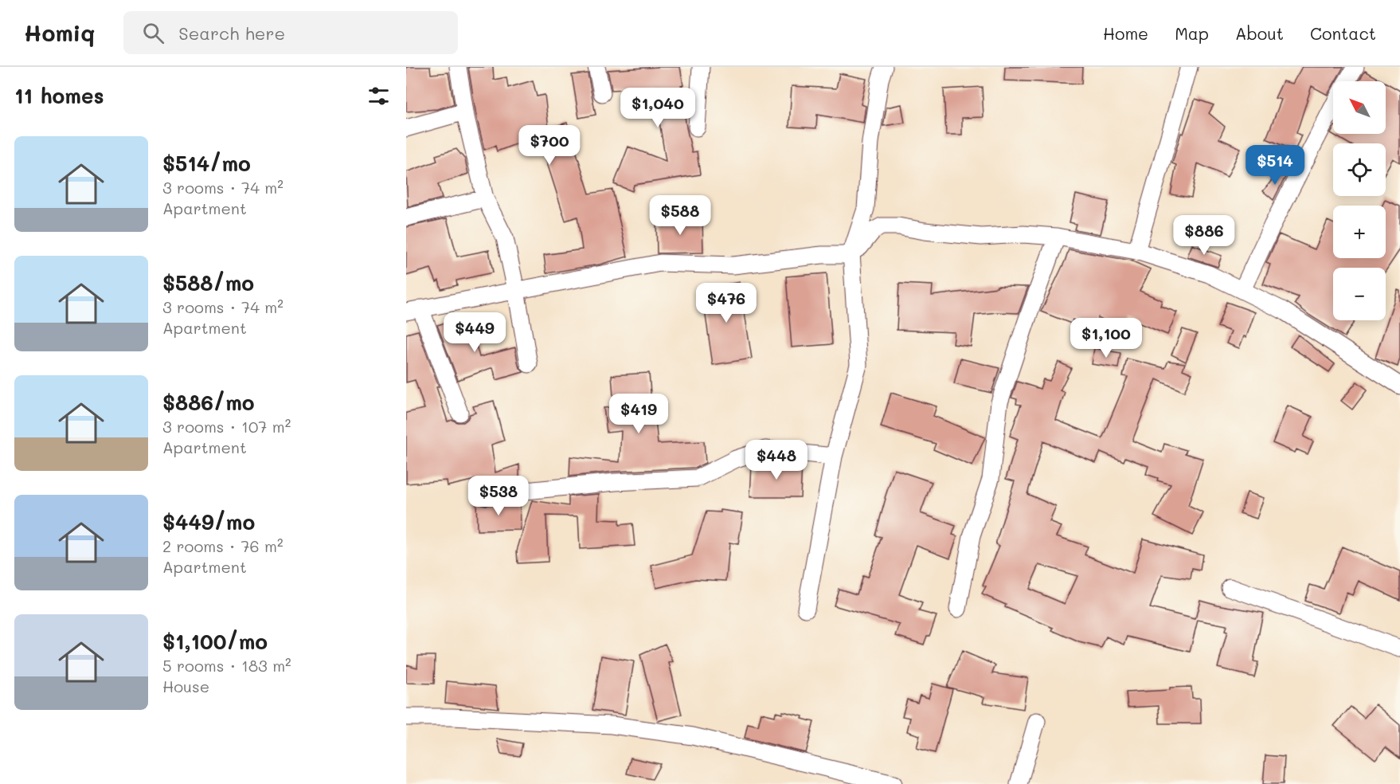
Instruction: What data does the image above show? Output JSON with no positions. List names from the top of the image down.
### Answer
{
  "north": "top left",
  "page": {
    "header": "Homiq",
    "search": "Search here",
    "nav": [
      "Home",
      "Map",
      "About",
      "Contact"
    ],
    "heading": "11 homes",
    "map_buttons": ["+", "−"],
    "price": [
      "$1,040",
      "$700",
      "$514",
      "$588",
      "$886",
      "$476",
      "$449",
      "$1,100",
      "$419",
      "$448",
      "$538"
    ],
    "list": [
      {
        "name": "$514/mo",
        "note": "3 rooms · 74 m² · Apartment"
      },
      {
        "name": "$588/mo",
        "note": "3 rooms · 74 m² · Apartment"
      },
      {
        "name": "$886/mo",
        "note": "3 rooms · 107 m² · Apartment"
      },
      {
        "name": "$449/mo",
        "note": "2 rooms · 76 m² · Apartment"
      },
      {
        "name": "$1,100/mo",
        "note": "5 rooms · 183 m² · House"
      }
    ]
  }
}
